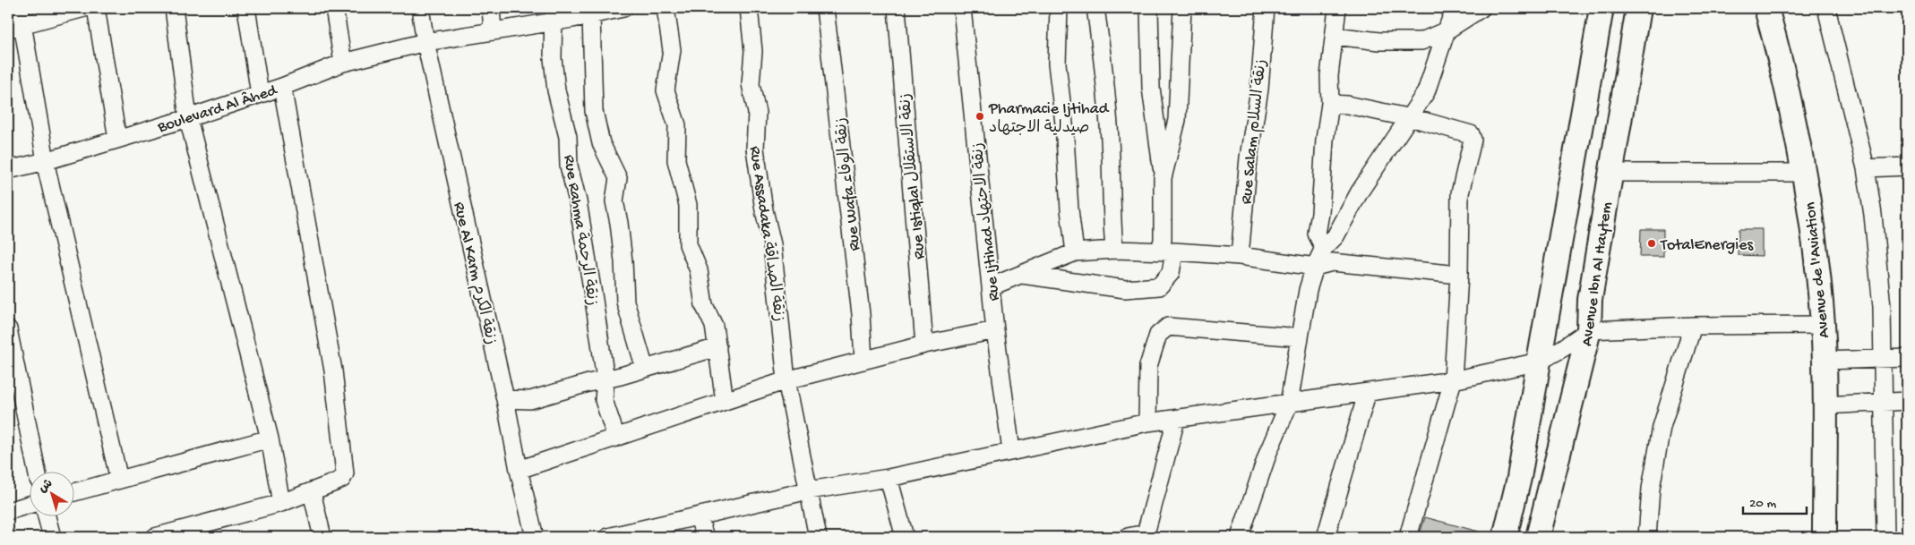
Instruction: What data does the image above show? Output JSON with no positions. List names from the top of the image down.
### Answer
{
  "streets": {
    "street": [
      "Boulevard Al Âhed",
      "Rue Salam زنقة السلام",
      "Rue Istiqlal زنقة الاستقلال",
      "Rue Wafa زنقة الوفاء",
      "Rue Ijtihad زنقة الاجتهاد",
      "Rue Rahma زنقة الرحمة",
      "Rue Assadaka زنقة الصداقة",
      "Avenue de l'Aviation",
      "Rue Al Karm زنقة الكرم",
      "Avenue Ibn Al Haytem"
    ]
  },
  "crossings": [
    ["Boulevard Al Âhed", "Rue Rahma زنقة الرحمة"],
    ["Boulevard Al Âhed", "Rue Al Karm زنقة الكرم"]
  ],
  "places": ["Pharmacie Ijtihad صيدلية الاجتهاد", "TotalEnergies"],
  "scale_bar": "20 m",
  "north": "top left"
}
